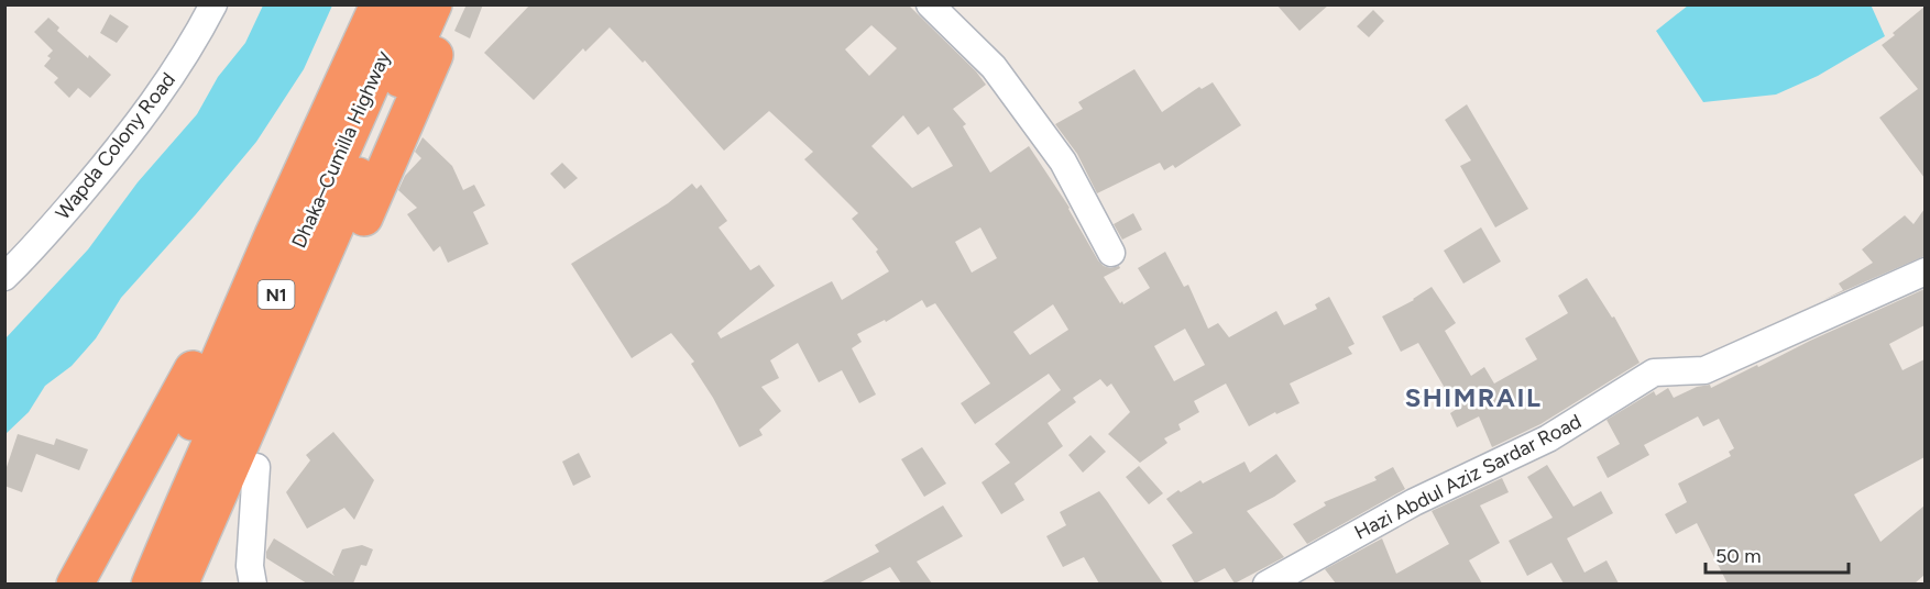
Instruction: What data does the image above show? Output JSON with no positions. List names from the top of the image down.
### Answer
{
  "streets": {
    "highway": ["Dhaka–Cumilla Highway", "N1"],
    "street": ["Wapda Colony Road", "Hazi Abdul Aziz Sardar Road"]
  },
  "districts": ["SHIMRAIL"],
  "scale_bar": "50 m"
}
